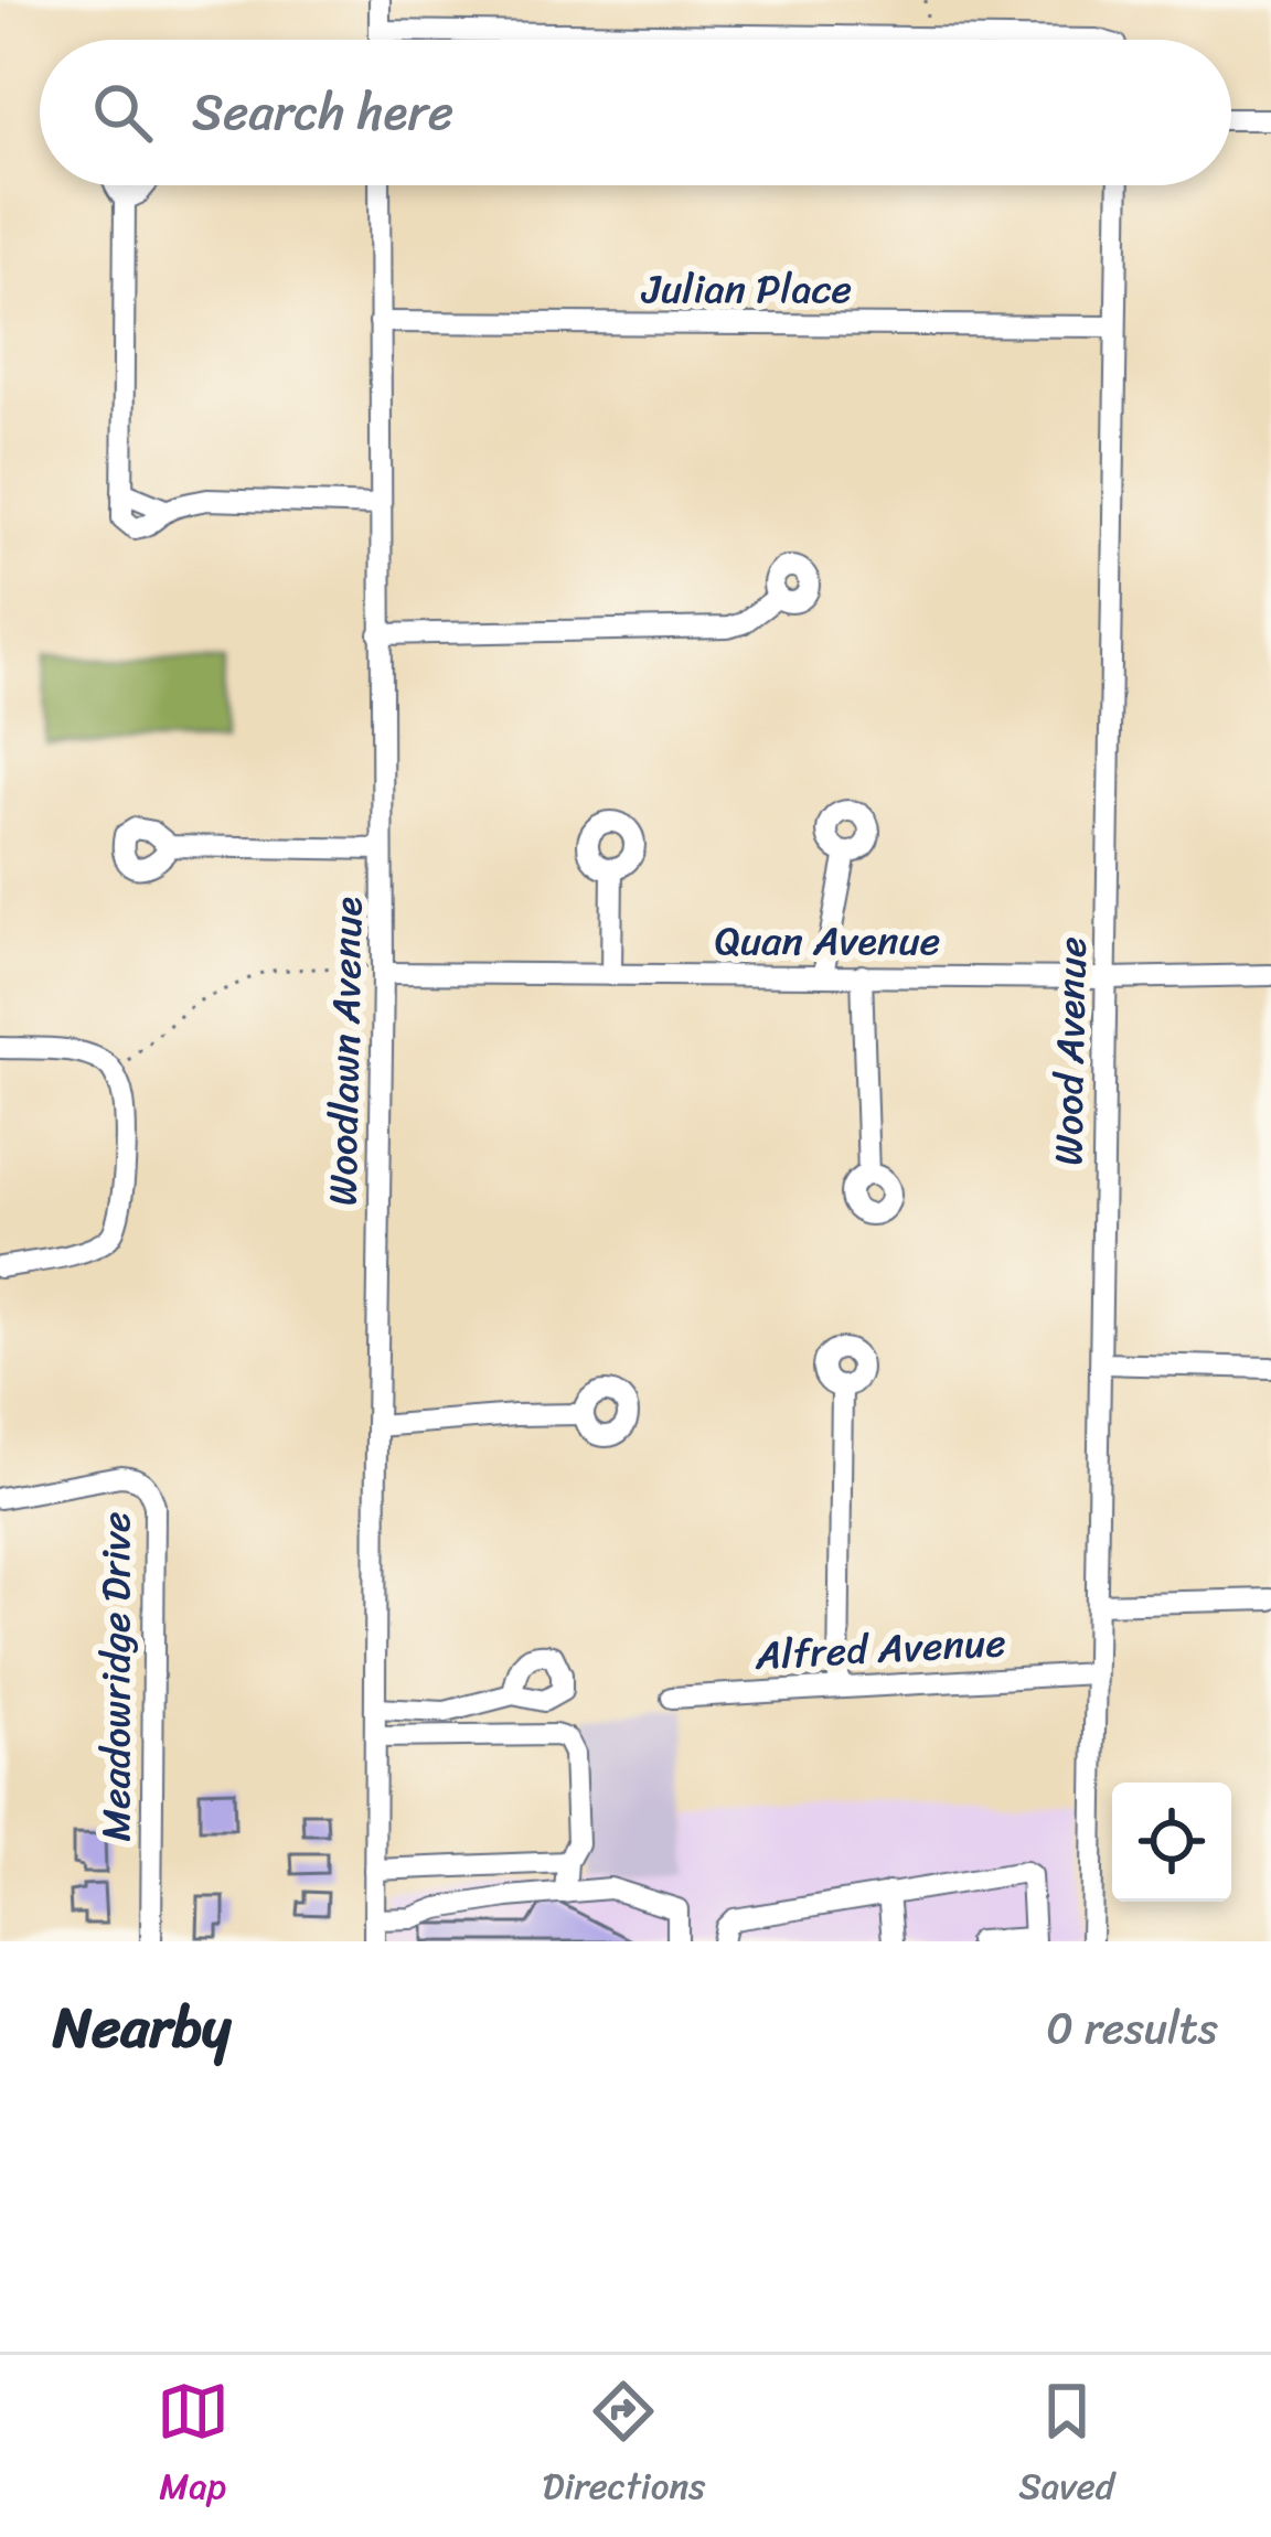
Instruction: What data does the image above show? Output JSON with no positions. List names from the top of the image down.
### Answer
{
  "streets": {
    "street": [
      "Julian Place",
      "Quan Avenue",
      "Woodlawn Avenue",
      "Wood Avenue",
      "Alfred Avenue",
      "Meadowridge Drive"
    ]
  },
  "crossings": [
    ["Julian Place", "Woodlawn Avenue"],
    ["Julian Place", "Wood Avenue"],
    ["Quan Avenue", "Woodlawn Avenue"],
    ["Quan Avenue", "Wood Avenue"],
    ["Wood Avenue", "Alfred Avenue"]
  ],
  "page": {
    "search": "Search here",
    "heading": ["Nearby", "0 results"],
    "nav": ["Map", "Directions", "Saved"]
  }
}
